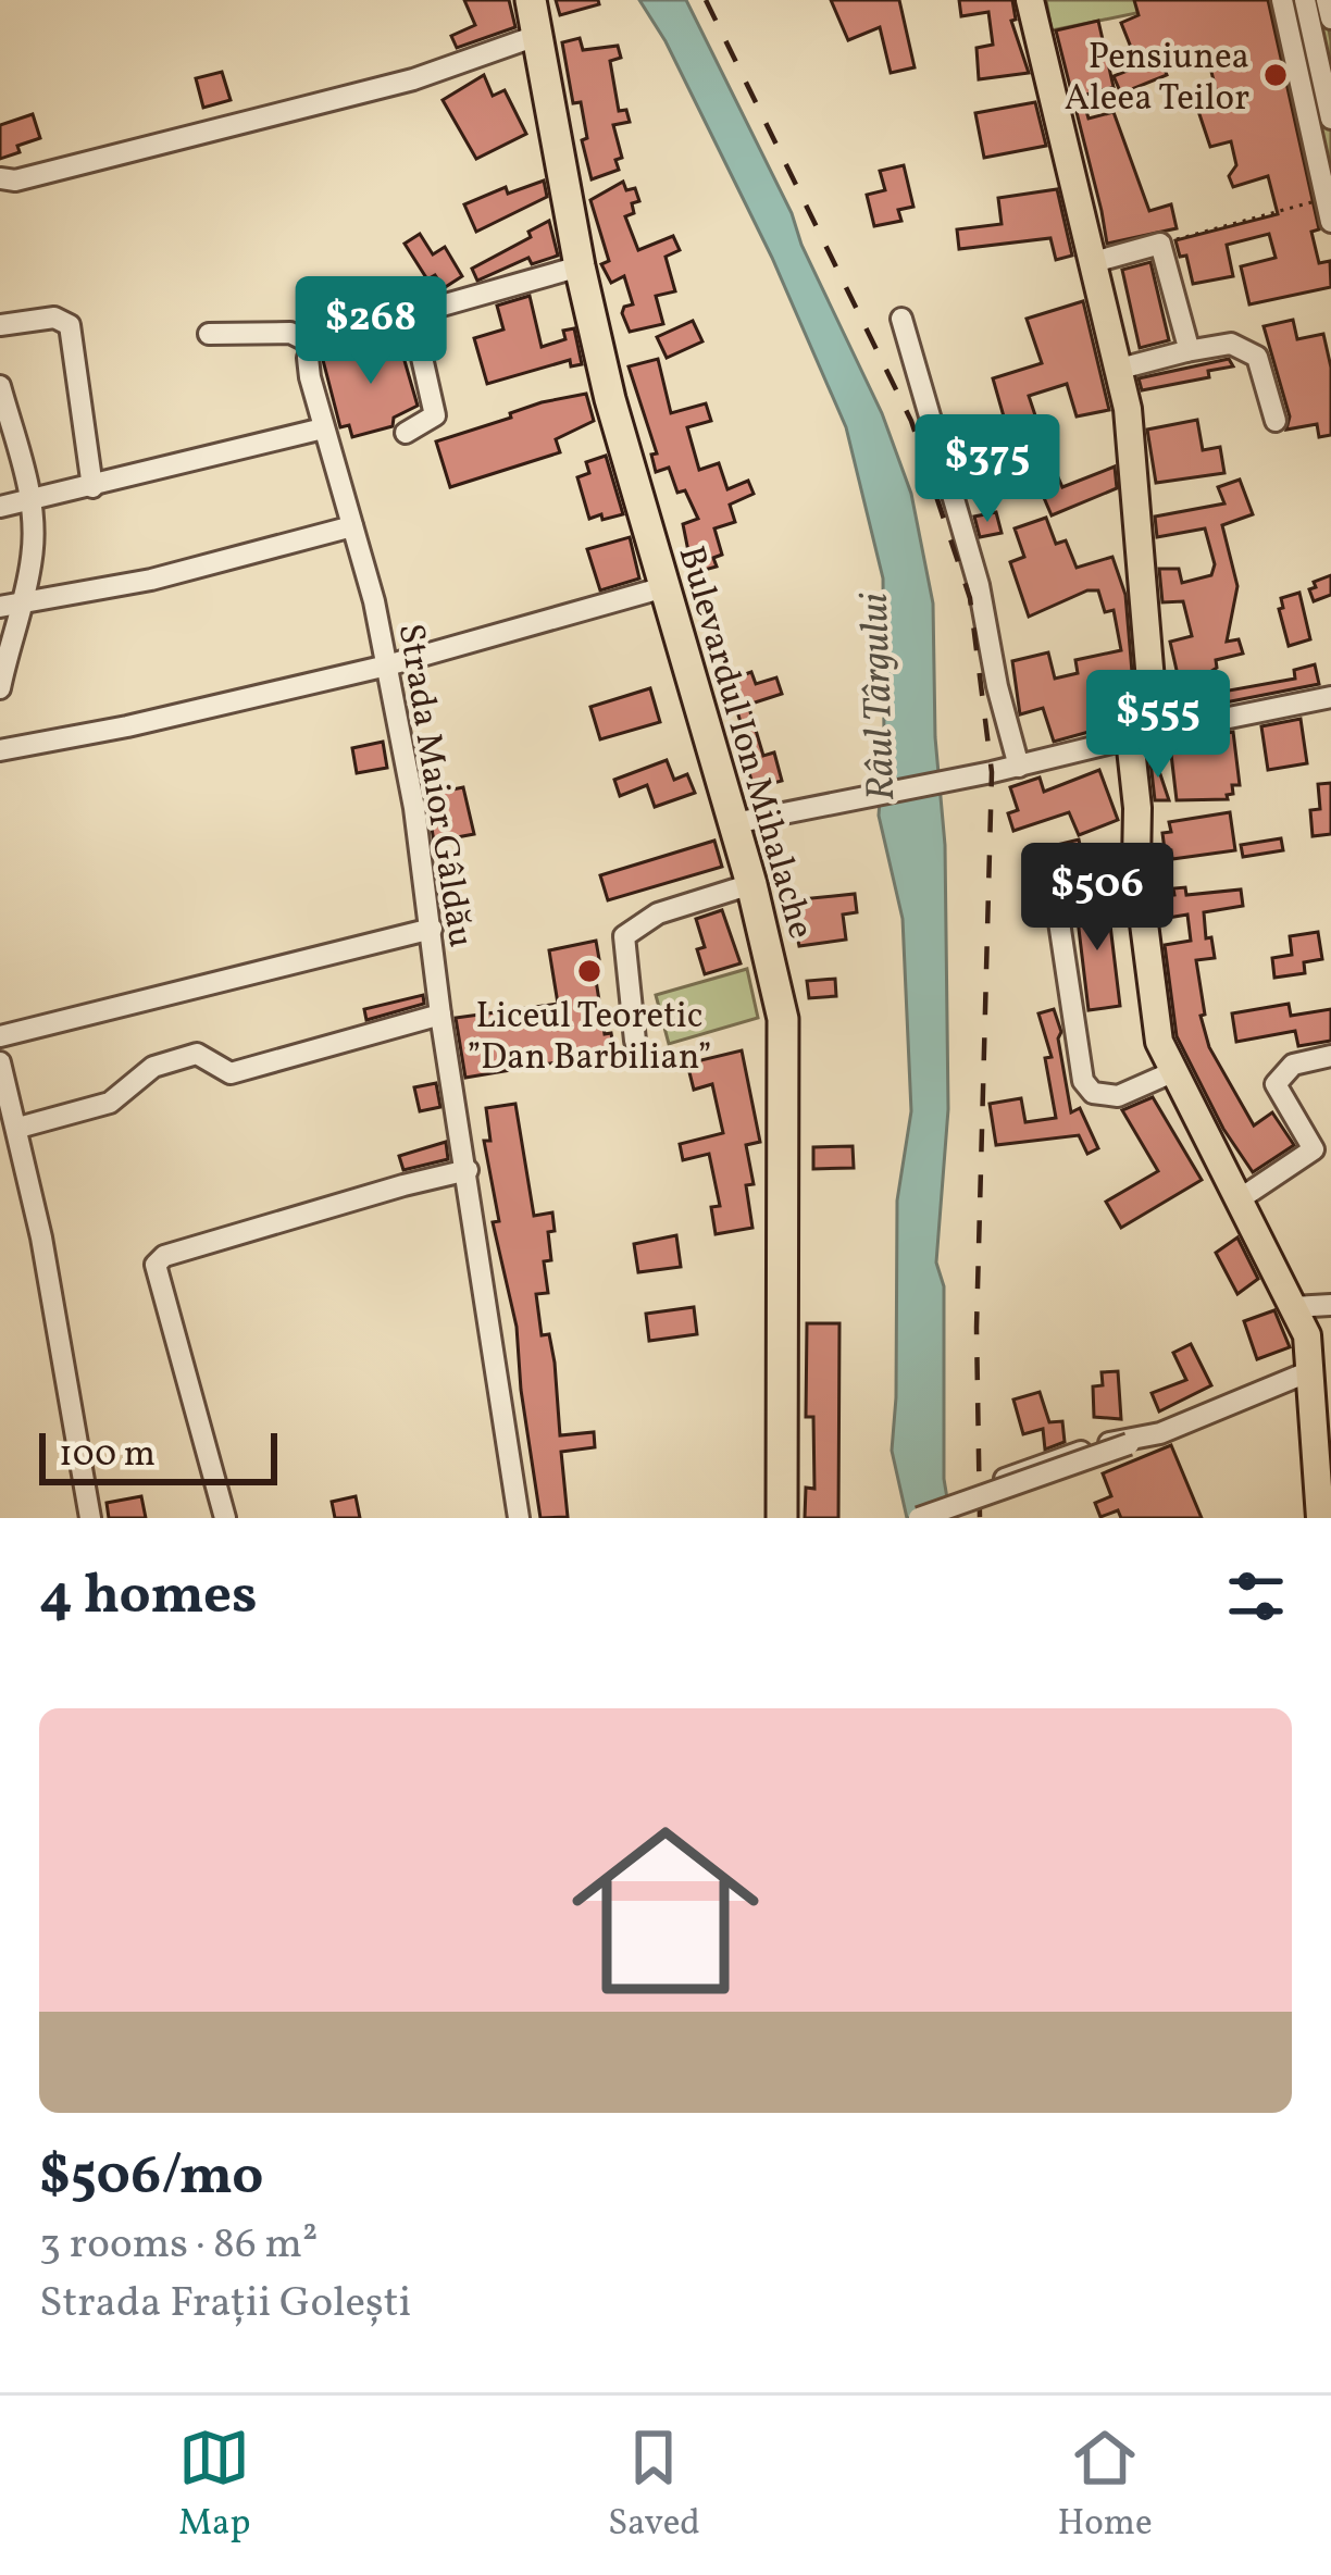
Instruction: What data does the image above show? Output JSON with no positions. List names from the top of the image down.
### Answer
{
  "streets": {
    "highway": ["Bulevardul Ion Mihalache"],
    "street": ["Strada Maior Gâldău"]
  },
  "water": ["Râul Târgului"],
  "places": ["Pensiunea Aleea Teilor", "Liceul Teoretic ”Dan Barbilian”"],
  "scale_bar": "100 m",
  "page": {
    "price": [
      "$268",
      "$375",
      "$555",
      "$506"
    ],
    "scale": "100 m",
    "heading": "4 homes",
    "list": [
      {
        "name": "$506/mo",
        "note": "3 rooms · 86 m² · Strada Frații Golești"
      }
    ],
    "tabs": ["Map", "Saved", "Home"]
  }
}
